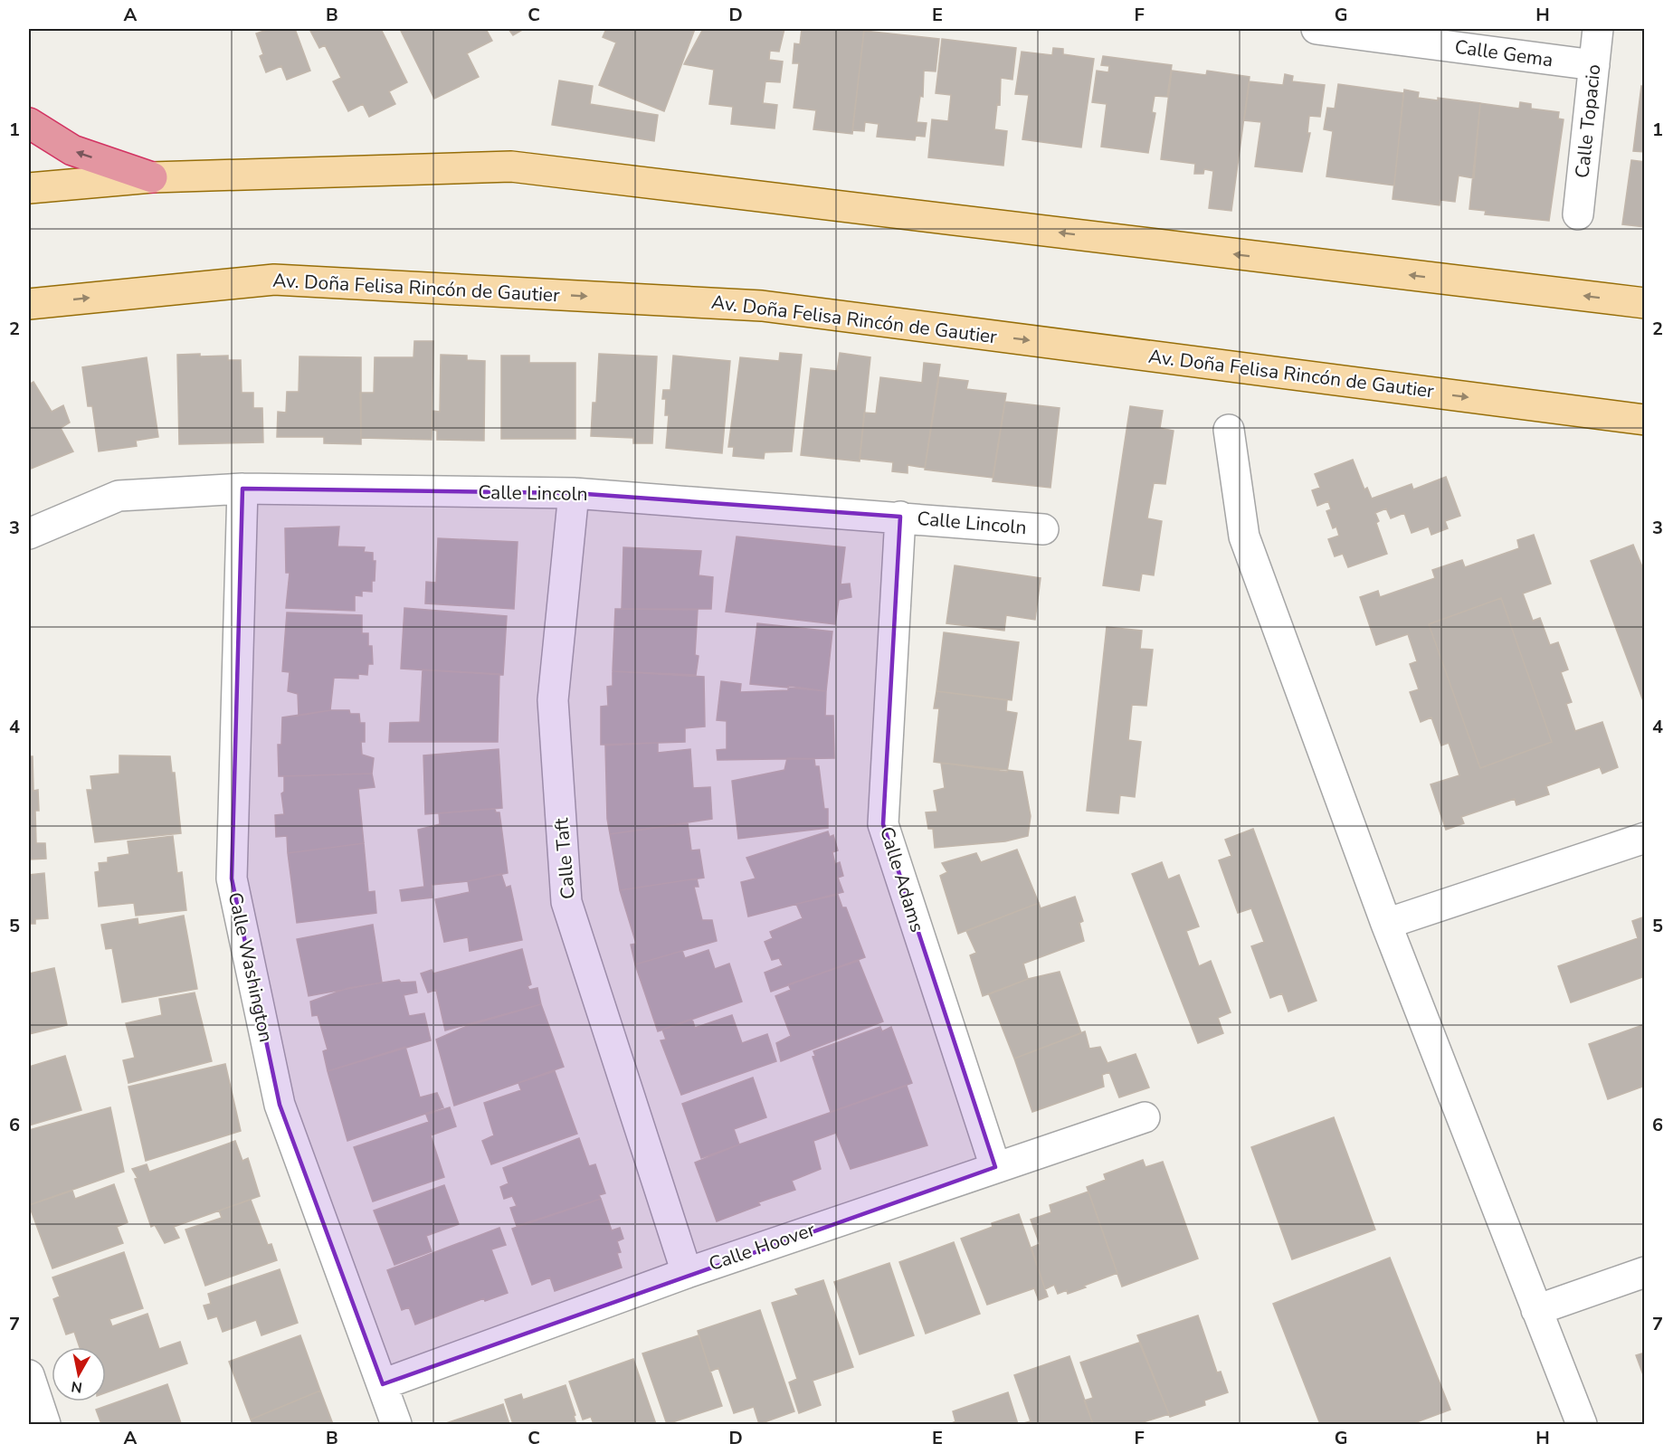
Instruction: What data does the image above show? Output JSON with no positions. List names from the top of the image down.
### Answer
{
  "streets": {
    "main road": ["Av. Doña Felisa Rincón de Gautier"],
    "street": [
      "Calle Gema",
      "Calle Topacio",
      "Calle Lincoln",
      "Calle Taft",
      "Calle Adams",
      "Calle Washington",
      "Calle Hoover"
    ]
  },
  "crossings": [
    ["Calle Gema", "Calle Topacio"],
    ["Calle Lincoln", "Calle Taft"],
    ["Calle Lincoln", "Calle Adams"],
    ["Calle Lincoln", "Calle Washington"],
    ["Calle Taft", "Calle Hoover"],
    ["Calle Adams", "Calle Hoover"],
    ["Calle Washington", "Calle Hoover"]
  ],
  "north": "bottom",
  "grid": {
    "columns": [
      "A",
      "B",
      "C",
      "D",
      "E",
      "F",
      "G",
      "H"
    ],
    "rows": [
      "1",
      "2",
      "3",
      "4",
      "5",
      "6",
      "7"
    ]
  }
}
